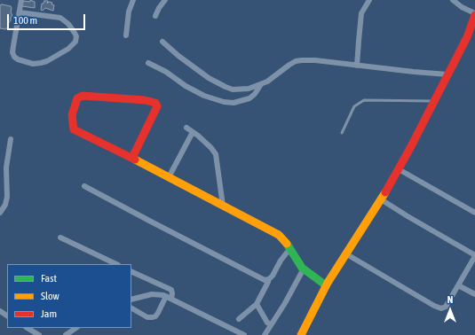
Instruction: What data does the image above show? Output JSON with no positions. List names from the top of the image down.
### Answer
{
  "legend": ["Fast", "Slow", "Jam"],
  "scale_bar": "100 m",
  "north": "top"
}
